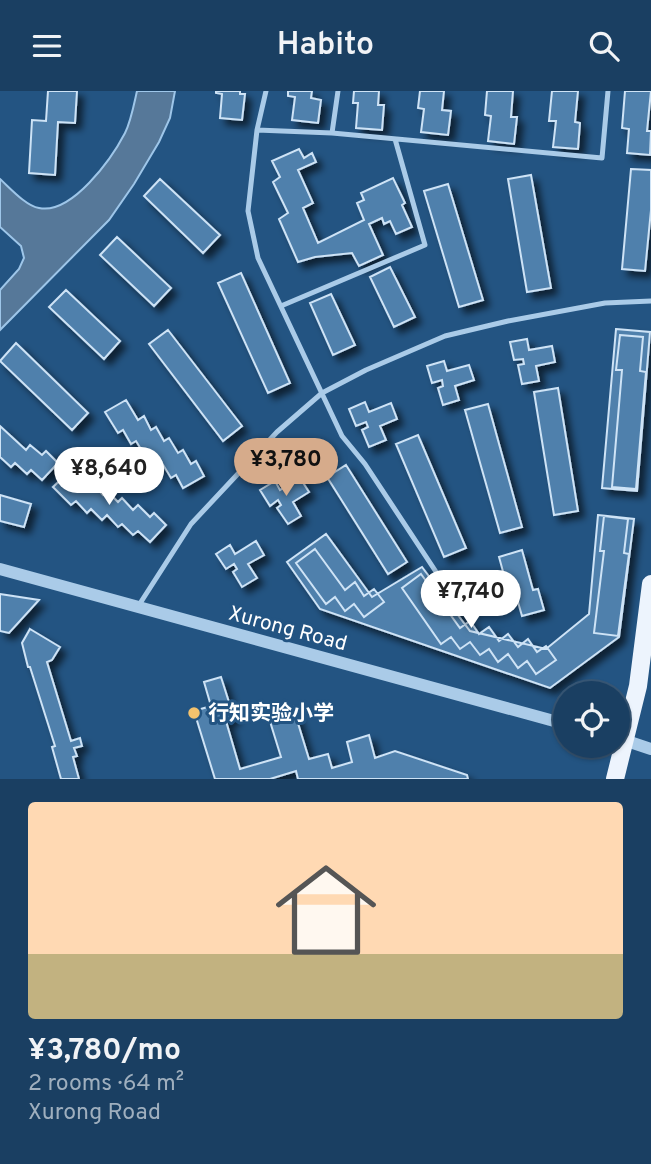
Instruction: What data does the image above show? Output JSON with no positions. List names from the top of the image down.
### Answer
{
  "streets": {
    "street": ["Xurong Road"]
  },
  "places": ["行知实验小学"],
  "page": {
    "header": "Habito",
    "price": ["¥3,780", "¥8,640", "¥7,740"],
    "list": [
      {
        "name": "¥3,780/mo",
        "note": "2 rooms · 64 m² · Xurong Road"
      }
    ]
  }
}
